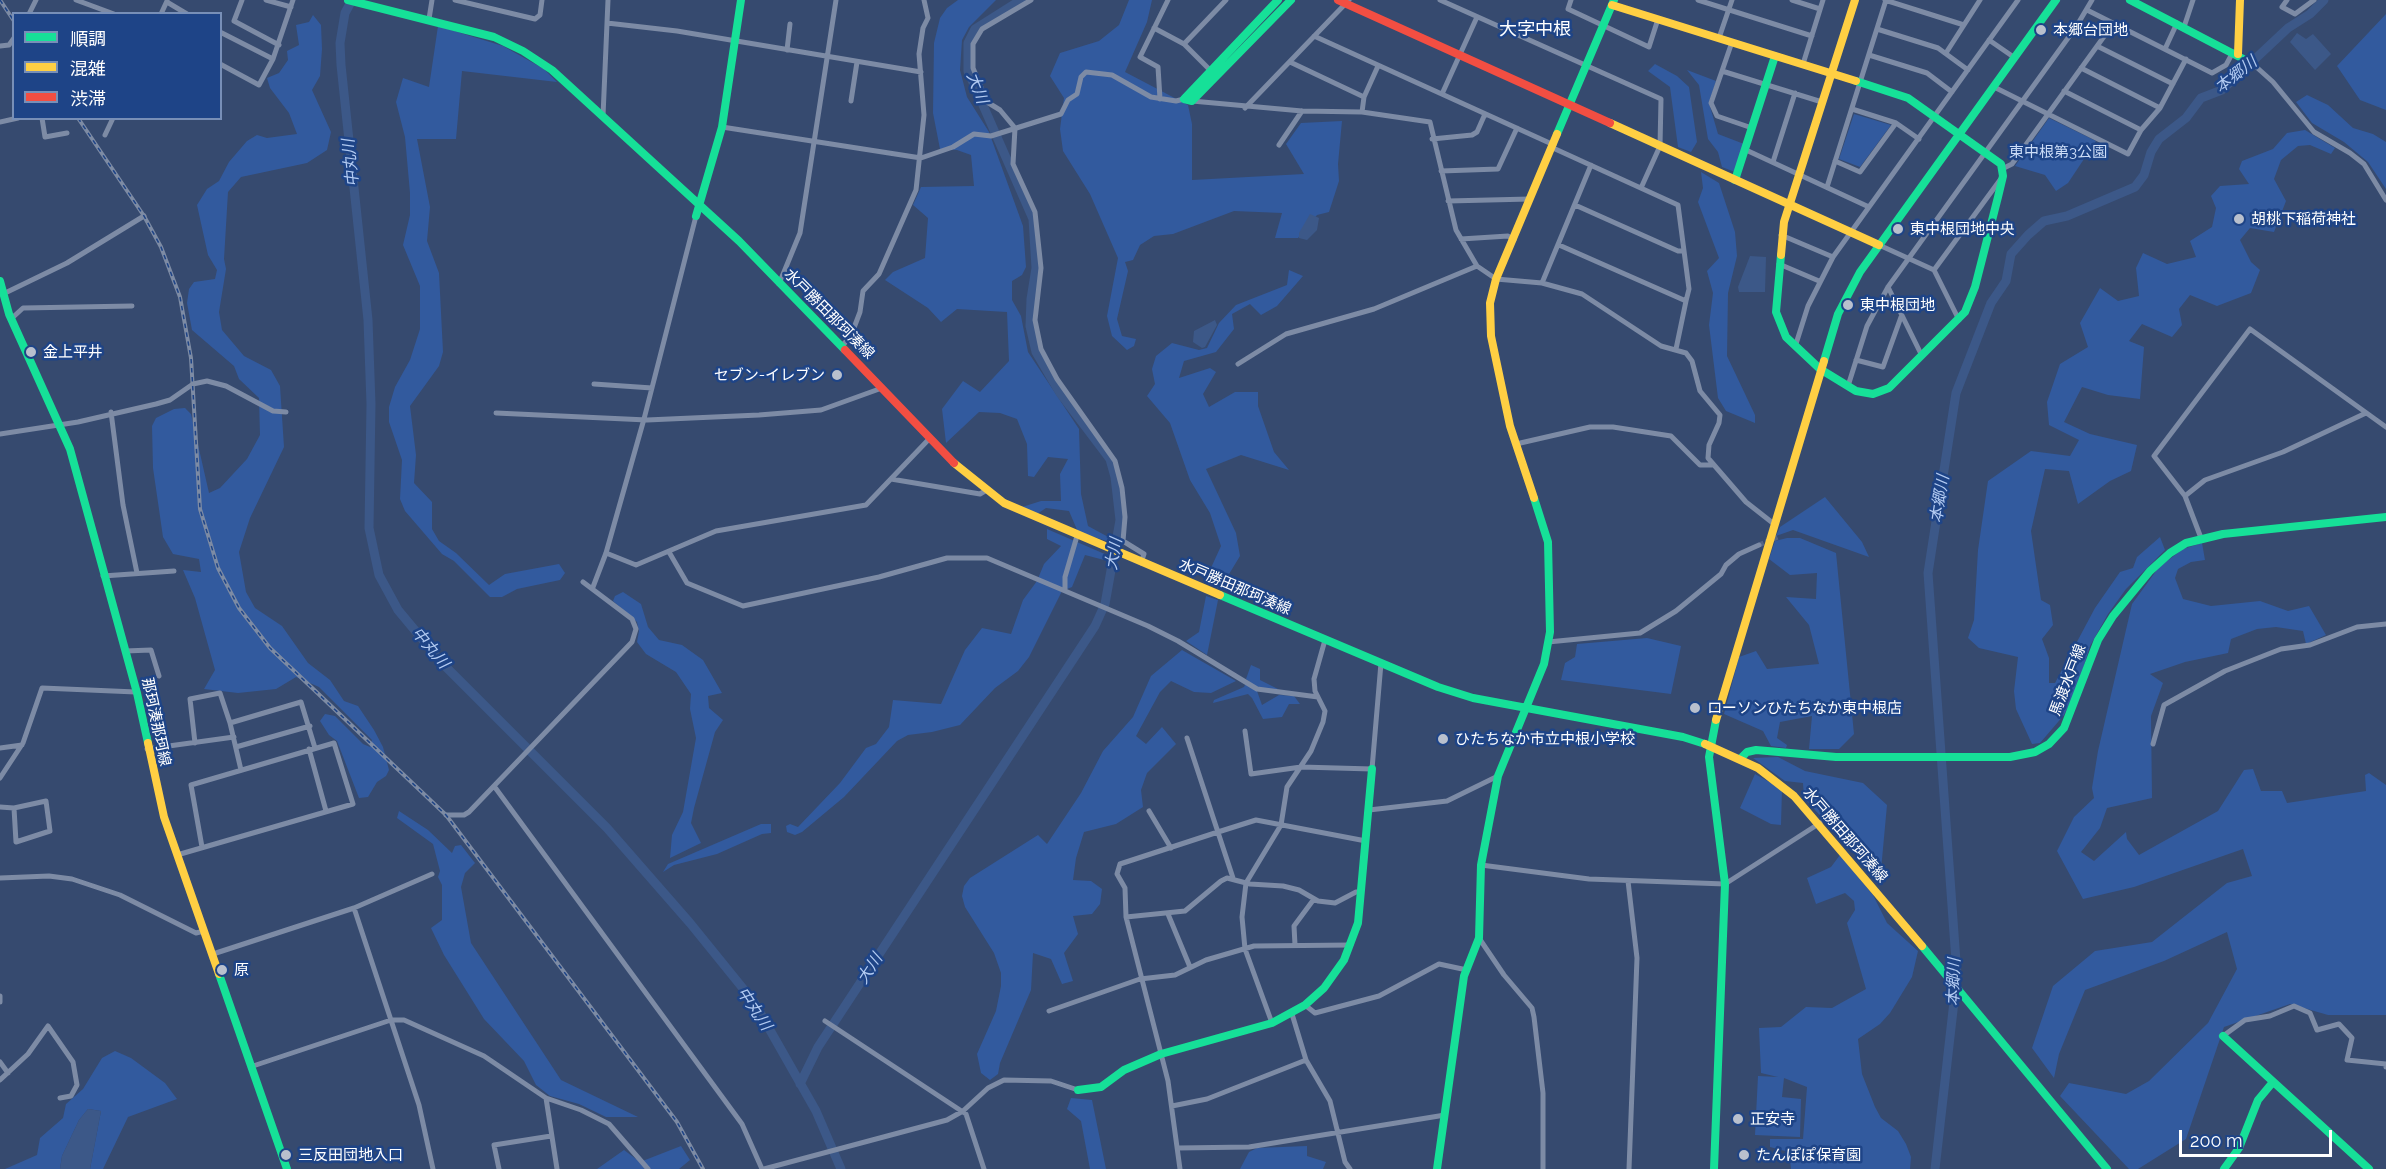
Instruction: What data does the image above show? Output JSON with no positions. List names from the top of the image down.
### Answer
{
  "streets": {
    "street": ["水戸勝田那珂湊線", "馬渡水戸線", "那珂湊那珂線"]
  },
  "crossings": [
    ["水戸勝田那珂湊線", "馬渡水戸線"]
  ],
  "districts": ["大字中根"],
  "water": ["本郷川", "大川", "中丸川"],
  "parks": ["東中根第3公園"],
  "places": [
    "本郷台団地",
    "胡桃下稲荷神社",
    "東中根団地中央",
    "東中根団地",
    "金上平井",
    "セブン-イレブン",
    "ローソンひたちなか東中根店",
    "ひたちなか市立中根小学校",
    "原",
    "正安寺",
    "三反田団地入口",
    "たんぽぽ保育園"
  ],
  "legend": ["順調", "混雑", "渋滞"],
  "scale_bar": "200 m"
}
